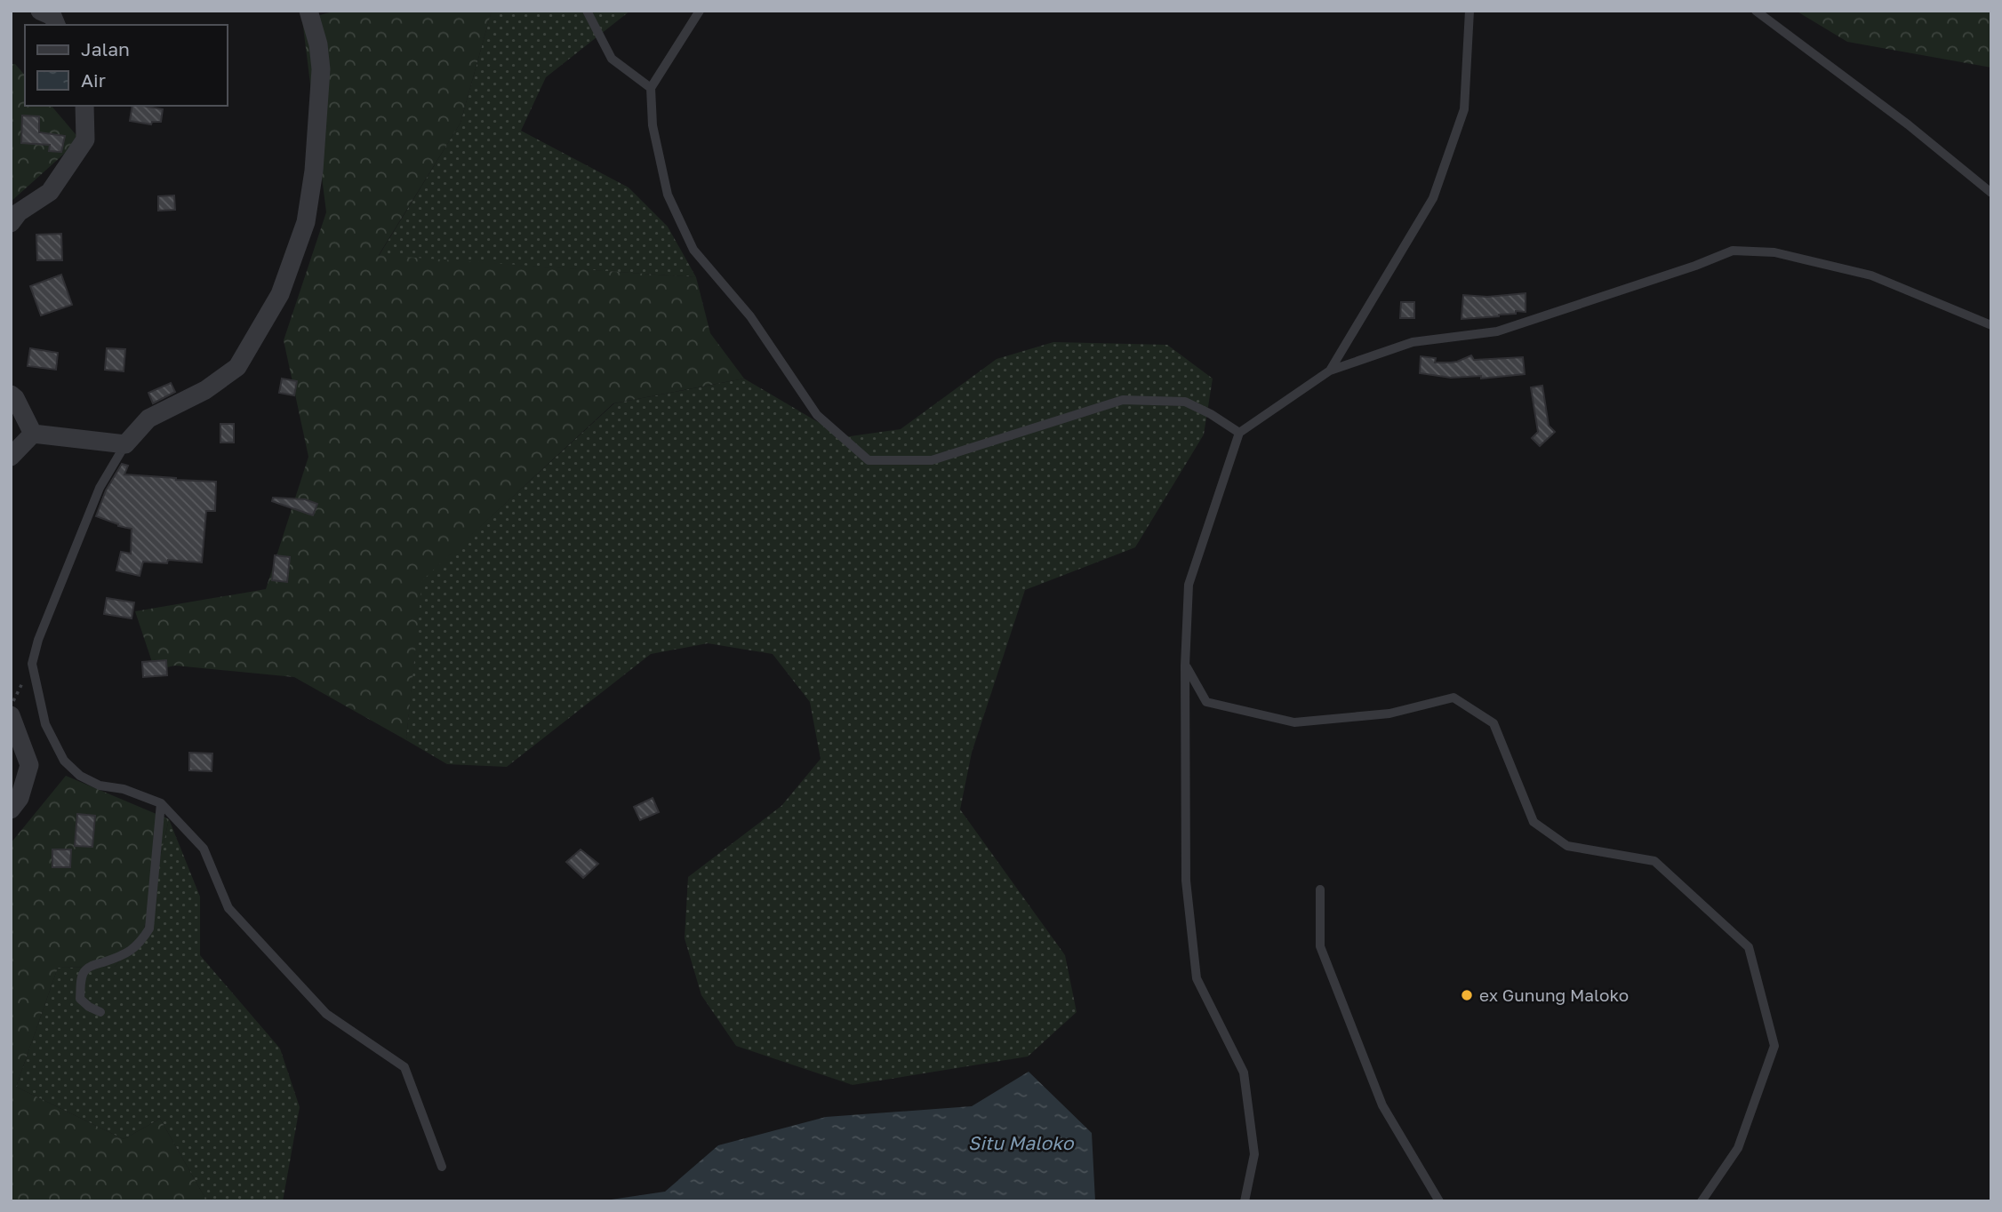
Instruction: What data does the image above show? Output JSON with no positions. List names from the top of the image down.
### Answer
{
  "water": ["Situ Maloko"],
  "places": ["ex Gunung Maloko"],
  "legend": ["Jalan", "Air"]
}
